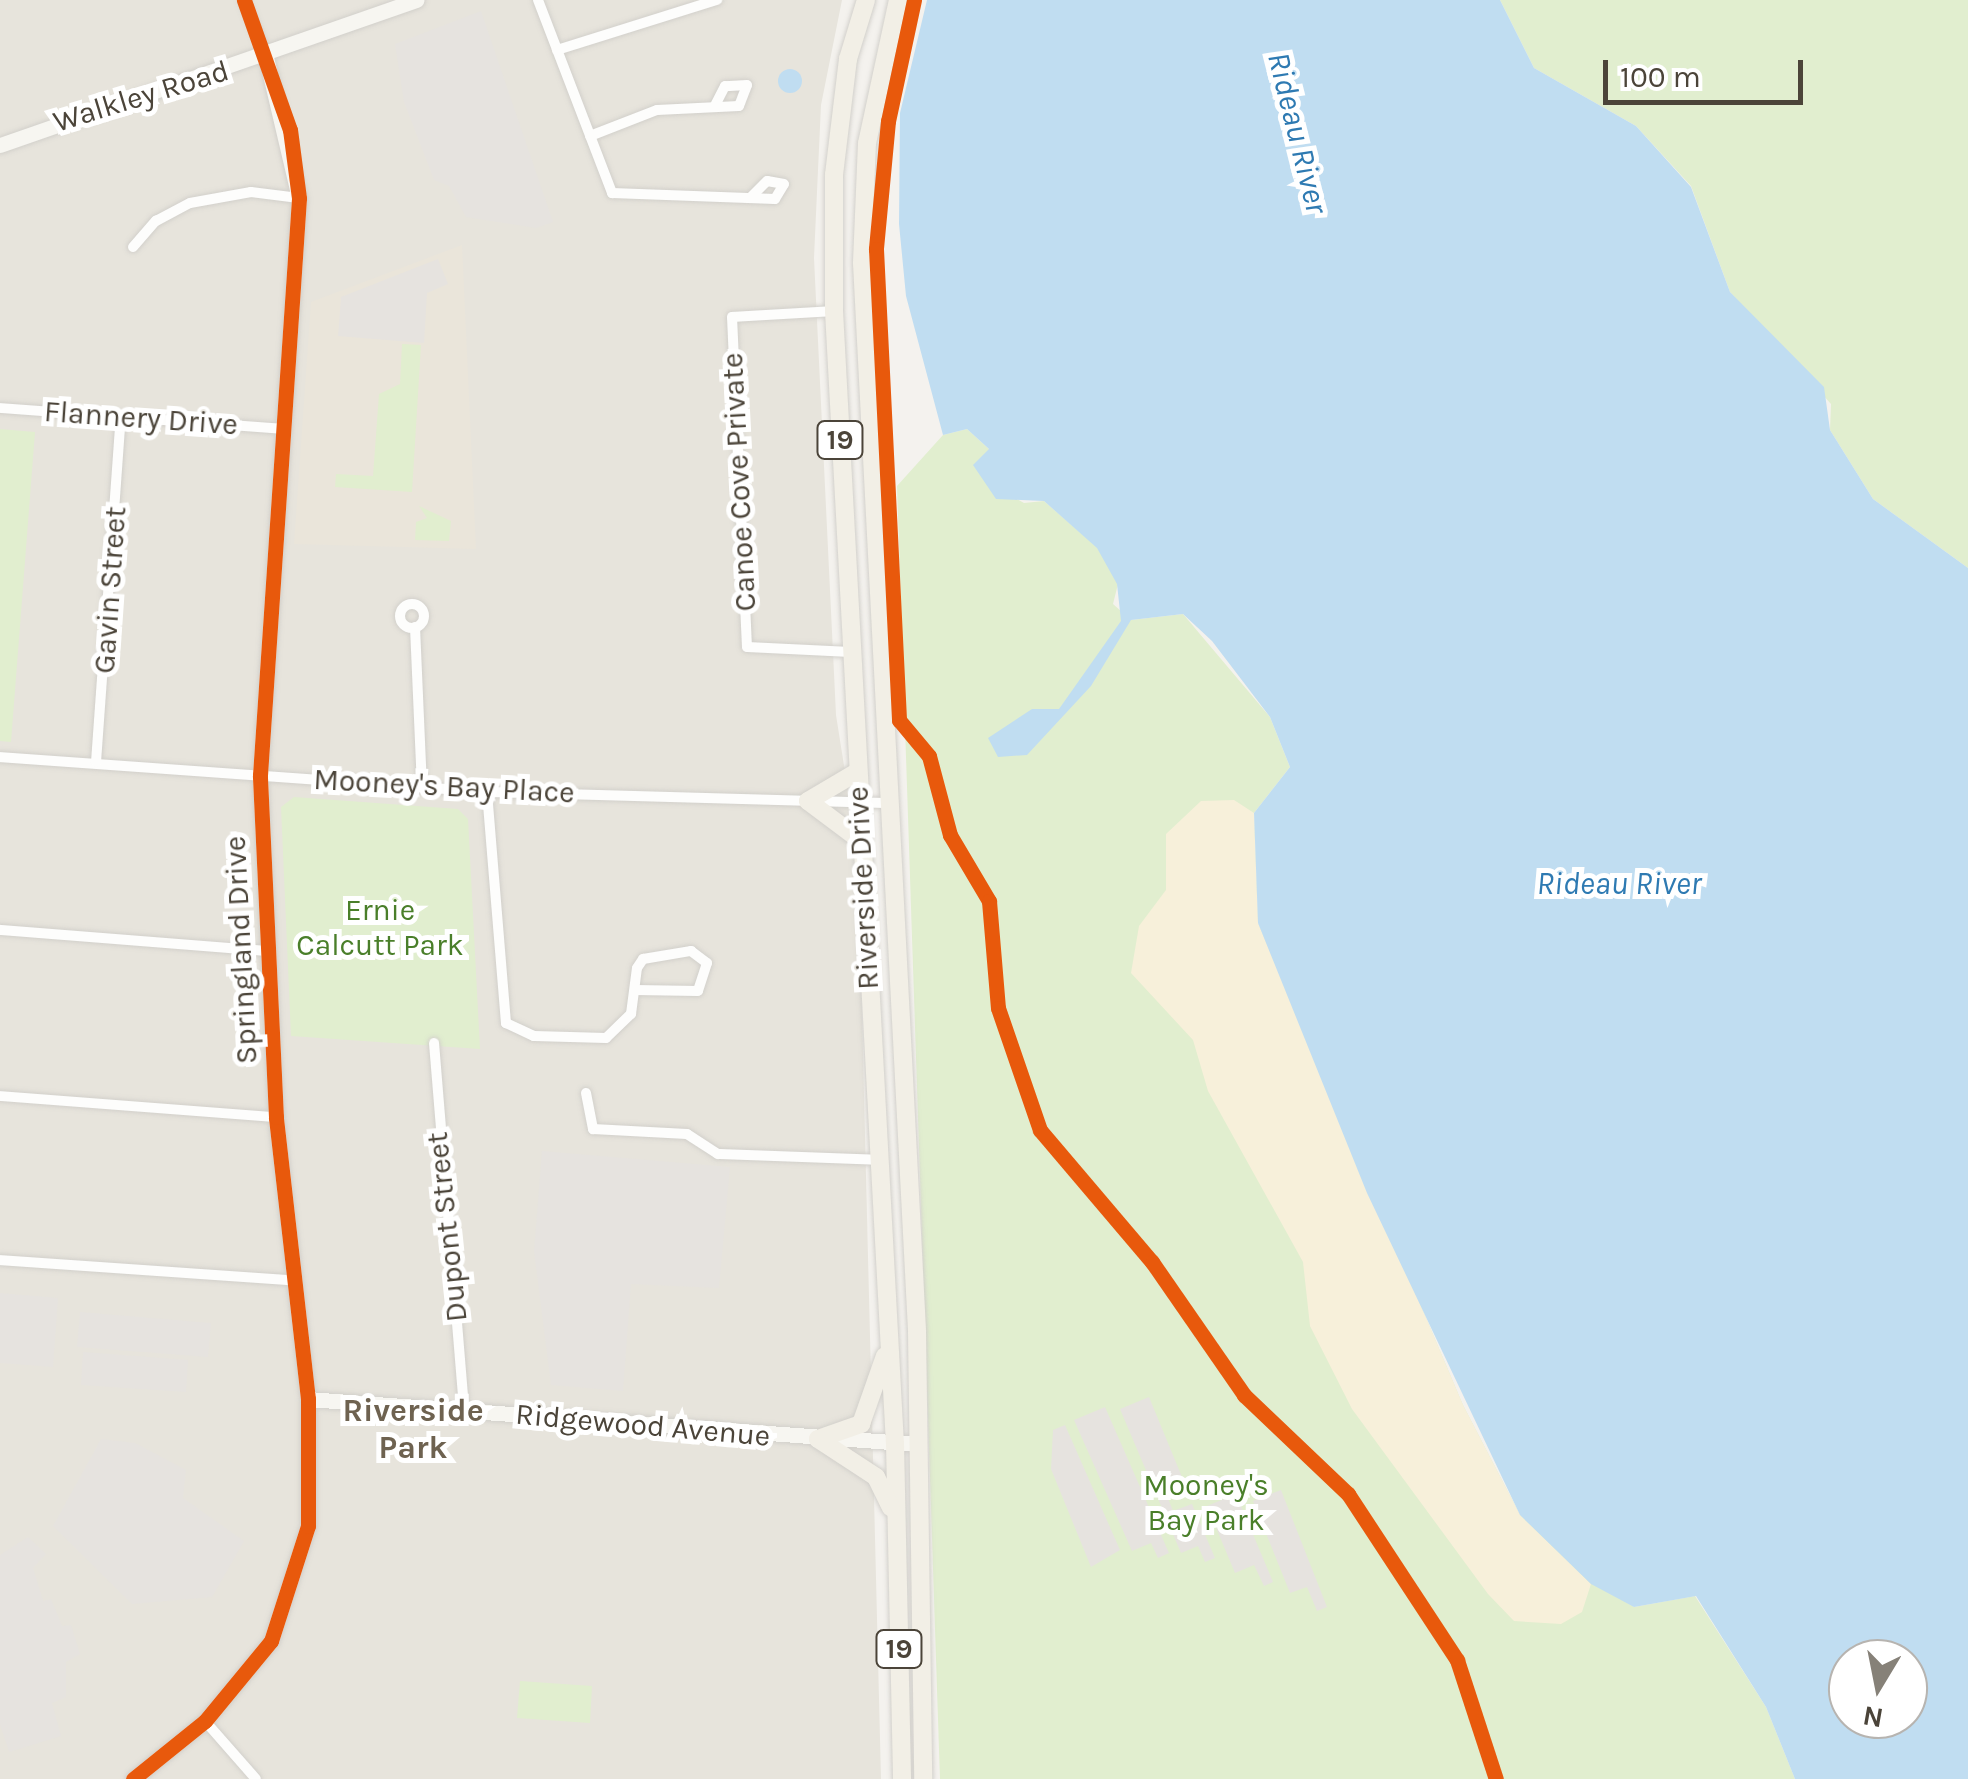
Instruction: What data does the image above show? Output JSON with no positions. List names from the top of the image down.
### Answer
{
  "streets": {
    "main road": ["19", "Riverside Drive"],
    "street": [
      "Walkley Road",
      "Flannery Drive",
      "Canoe Cove Private",
      "Gavin Street",
      "Mooney's Bay Place",
      "Springland Drive",
      "Dupont Street",
      "Ridgewood Avenue"
    ]
  },
  "crossings": [
    ["Walkley Road", "Springland Drive"],
    ["Flannery Drive", "Gavin Street"],
    ["Flannery Drive", "Springland Drive"],
    ["Canoe Cove Private", "Riverside Drive"],
    ["Gavin Street", "Mooney's Bay Place"],
    ["Mooney's Bay Place", "Riverside Drive"],
    ["Mooney's Bay Place", "Springland Drive"],
    ["Riverside Drive", "Ridgewood Avenue"],
    ["Springland Drive", "Ridgewood Avenue"],
    ["Dupont Street", "Ridgewood Avenue"]
  ],
  "districts": ["Riverside Park"],
  "water": ["Rideau River"],
  "parks": ["Ernie Calcutt Park", "Mooney's Bay Park"],
  "scale_bar": "100 m",
  "north": "bottom"
}
